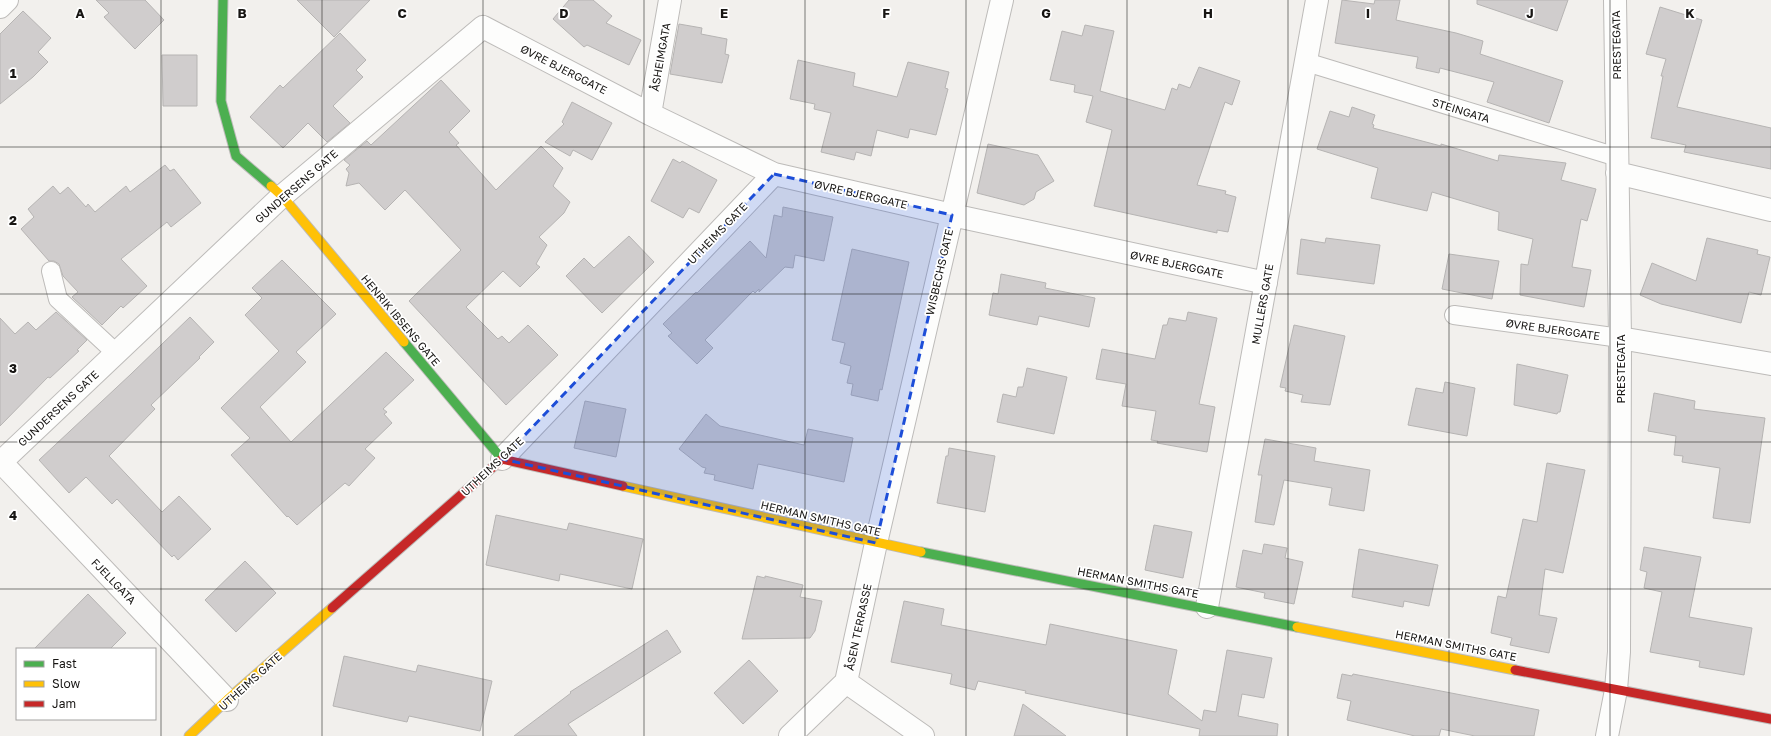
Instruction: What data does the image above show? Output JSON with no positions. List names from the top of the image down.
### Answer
{
  "streets": {
    "main road": ["UTHEIMS GATE", "HENRIK IBSENS GATE", "HERMAN SMITHS GATE"],
    "street": [
      "PRESTEGATA",
      "ÅSHEIMGATA",
      "ØVRE BJERGGATE",
      "STEINGATA",
      "GUNDERSENS GATE",
      "WISBECHS GATE",
      "MULLERS GATE",
      "FJELLGATA",
      "ÅSEN TERRASSE"
    ]
  },
  "crossings": [
    ["PRESTEGATA", "ØVRE BJERGGATE"],
    ["PRESTEGATA", "STEINGATA"],
    ["PRESTEGATA", "HERMAN SMITHS GATE"],
    ["ÅSHEIMGATA", "ØVRE BJERGGATE"],
    ["ØVRE BJERGGATE", "GUNDERSENS GATE"],
    ["ØVRE BJERGGATE", "UTHEIMS GATE"],
    ["ØVRE BJERGGATE", "WISBECHS GATE"],
    ["ØVRE BJERGGATE", "MULLERS GATE"],
    ["STEINGATA", "MULLERS GATE"],
    ["GUNDERSENS GATE", "HENRIK IBSENS GATE"],
    ["GUNDERSENS GATE", "FJELLGATA"],
    ["UTHEIMS GATE", "HENRIK IBSENS GATE"],
    ["UTHEIMS GATE", "HERMAN SMITHS GATE"],
    ["UTHEIMS GATE", "FJELLGATA"],
    ["WISBECHS GATE", "HERMAN SMITHS GATE"],
    ["WISBECHS GATE", "ÅSEN TERRASSE"],
    ["MULLERS GATE", "HERMAN SMITHS GATE"],
    ["HENRIK IBSENS GATE", "HERMAN SMITHS GATE"],
    ["HERMAN SMITHS GATE", "ÅSEN TERRASSE"]
  ],
  "legend": ["Fast", "Slow", "Jam"],
  "grid": {
    "columns": [
      "A",
      "B",
      "C",
      "D",
      "E",
      "F",
      "G",
      "H",
      "I",
      "J",
      "K"
    ],
    "rows": [
      "1",
      "2",
      "3",
      "4"
    ]
  }
}
